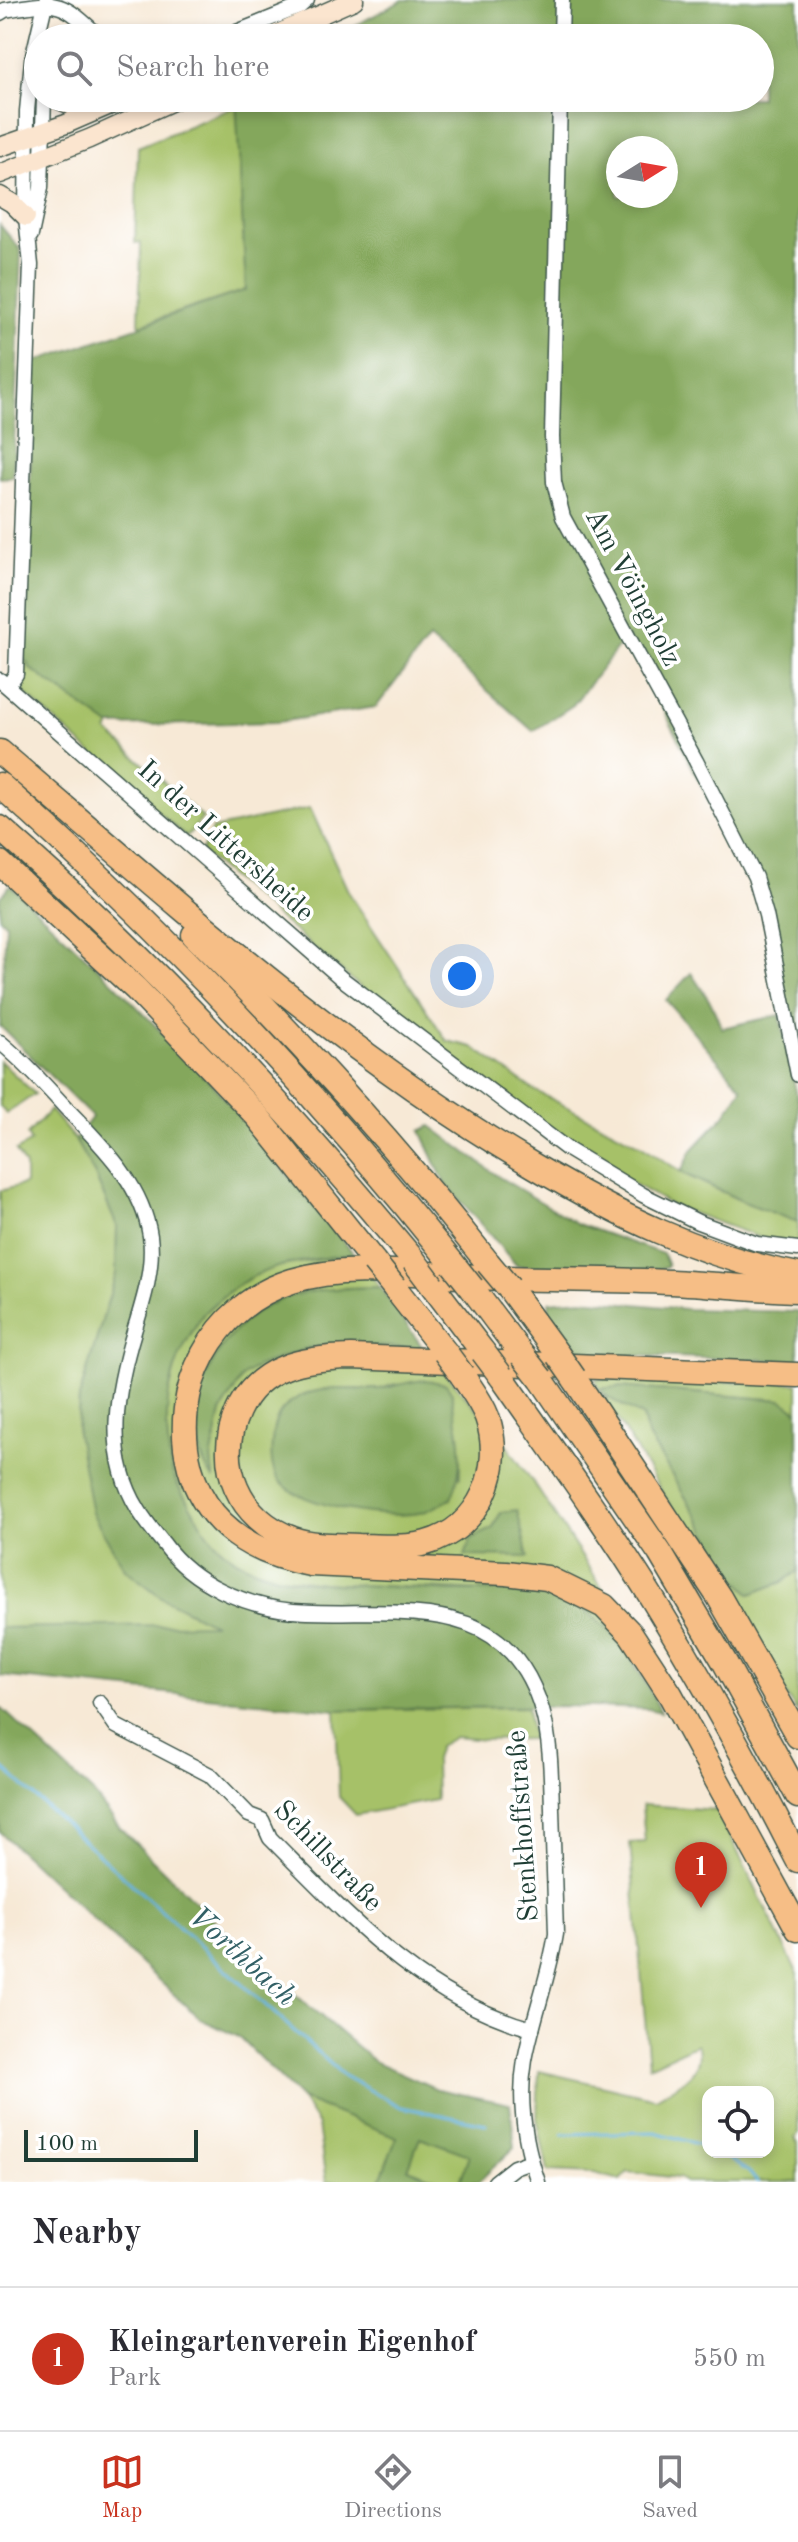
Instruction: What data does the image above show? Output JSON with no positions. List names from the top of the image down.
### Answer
{
  "streets": {
    "street": [
      "Am Vöingholz",
      "In der Littersheide",
      "Stenkhoffstraße",
      "Schillstraße"
    ]
  },
  "crossings": [
    ["Stenkhoffstraße", "Schillstraße"]
  ],
  "water": ["Vorthbach"],
  "scale_bar": "100 m",
  "north": "right",
  "page": {
    "search": "Search here",
    "pins": "1",
    "scale": "100 m",
    "heading": "Nearby",
    "list": [
      {
        "mark": "1",
        "name": "Kleingartenverein Eigenhof",
        "note": "Park",
        "value": "550 m"
      }
    ],
    "nav": ["Map", "Directions", "Saved"]
  }
}
